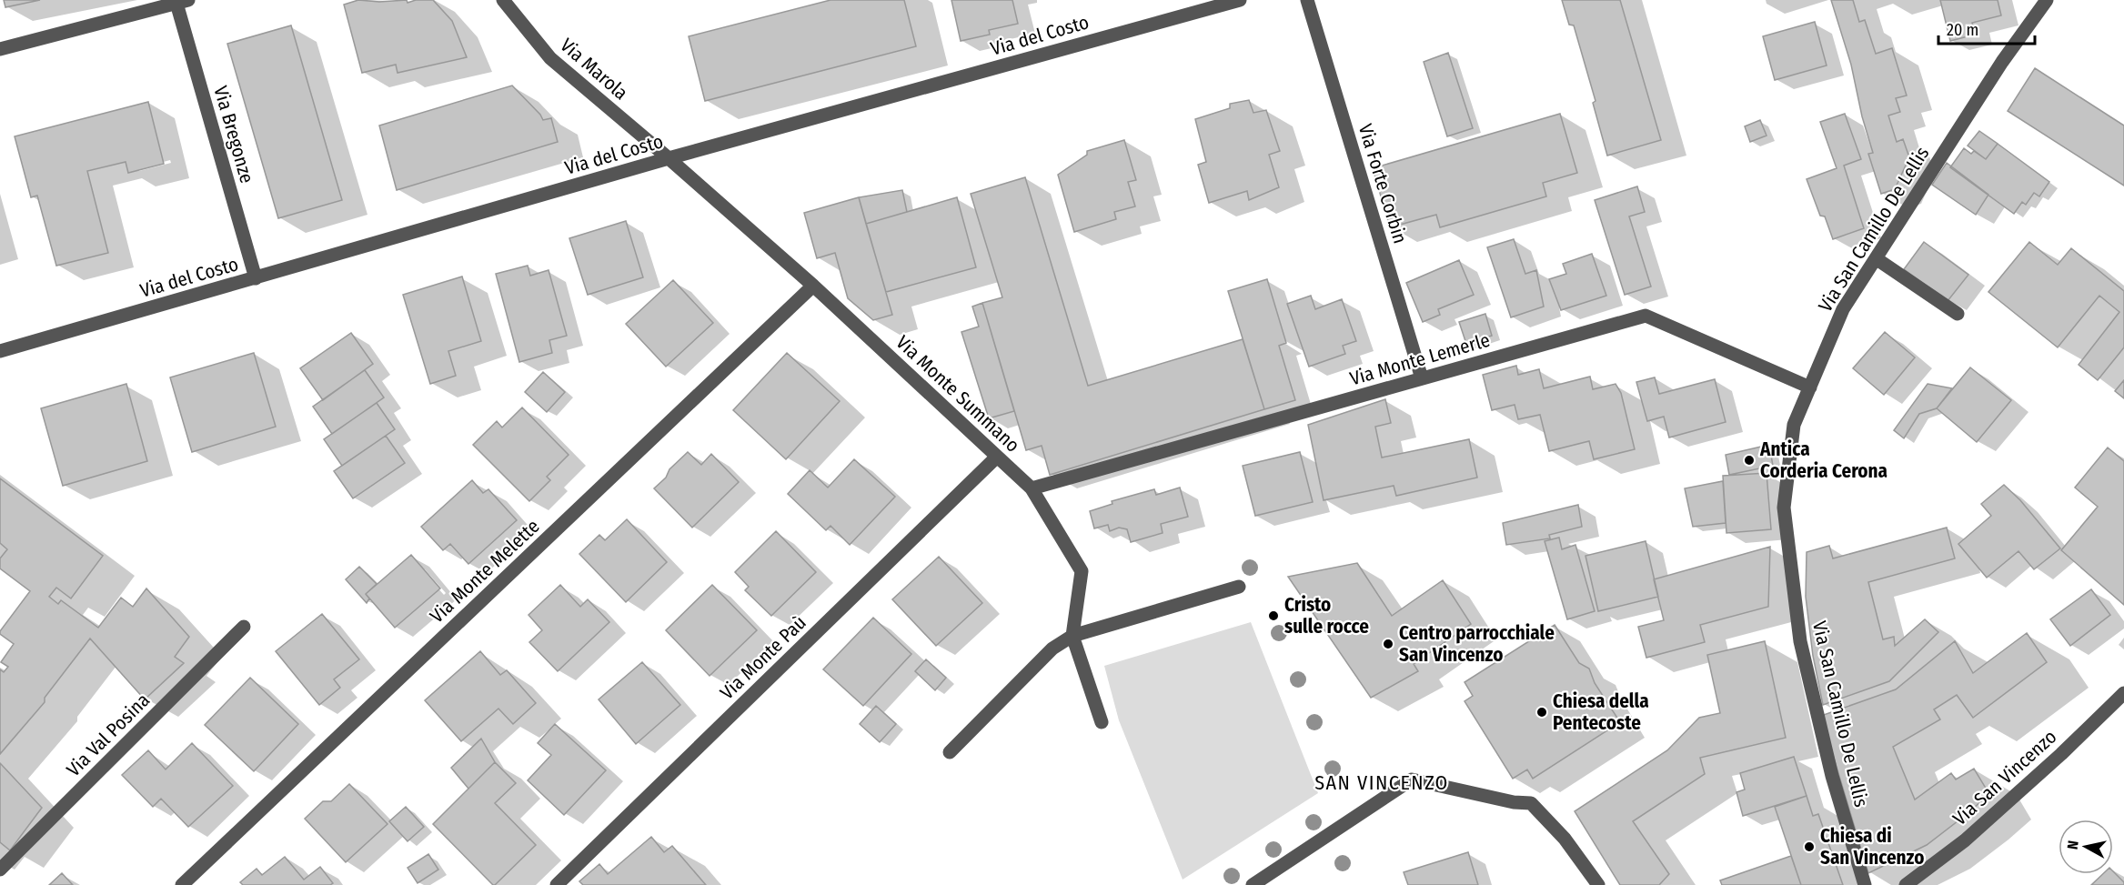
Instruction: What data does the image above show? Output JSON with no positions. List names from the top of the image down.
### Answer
{
  "streets": {
    "street": [
      "Via del Costo",
      "Via Marola",
      "Via Bregonze",
      "Via Forte Corbin",
      "Via San Camillo De Lellis",
      "Via Monte Lemerle",
      "Via Monte Summano",
      "Via Monte Melette",
      "Via Monte Paù",
      "Via Val Posina",
      "Via San Vincenzo"
    ]
  },
  "crossings": [
    ["Via del Costo", "Via Marola"],
    ["Via del Costo", "Via Bregonze"],
    ["Via del Costo", "Via Monte Summano"],
    ["Via Marola", "Via Monte Summano"],
    ["Via Forte Corbin", "Via Monte Lemerle"],
    ["Via San Camillo De Lellis", "Via Monte Lemerle"],
    ["Via Monte Lemerle", "Via Monte Summano"],
    ["Via Monte Summano", "Via Monte Melette"],
    ["Via Monte Summano", "Via Monte Paù"]
  ],
  "districts": ["SAN VINCENZO"],
  "places": [
    "Antica Corderia Cerona",
    "Cristo sulle rocce",
    "Centro parrocchiale San Vincenzo",
    "Chiesa della Pentecoste",
    "Chiesa di San Vincenzo"
  ],
  "scale_bar": "20 m",
  "north": "left"
}
